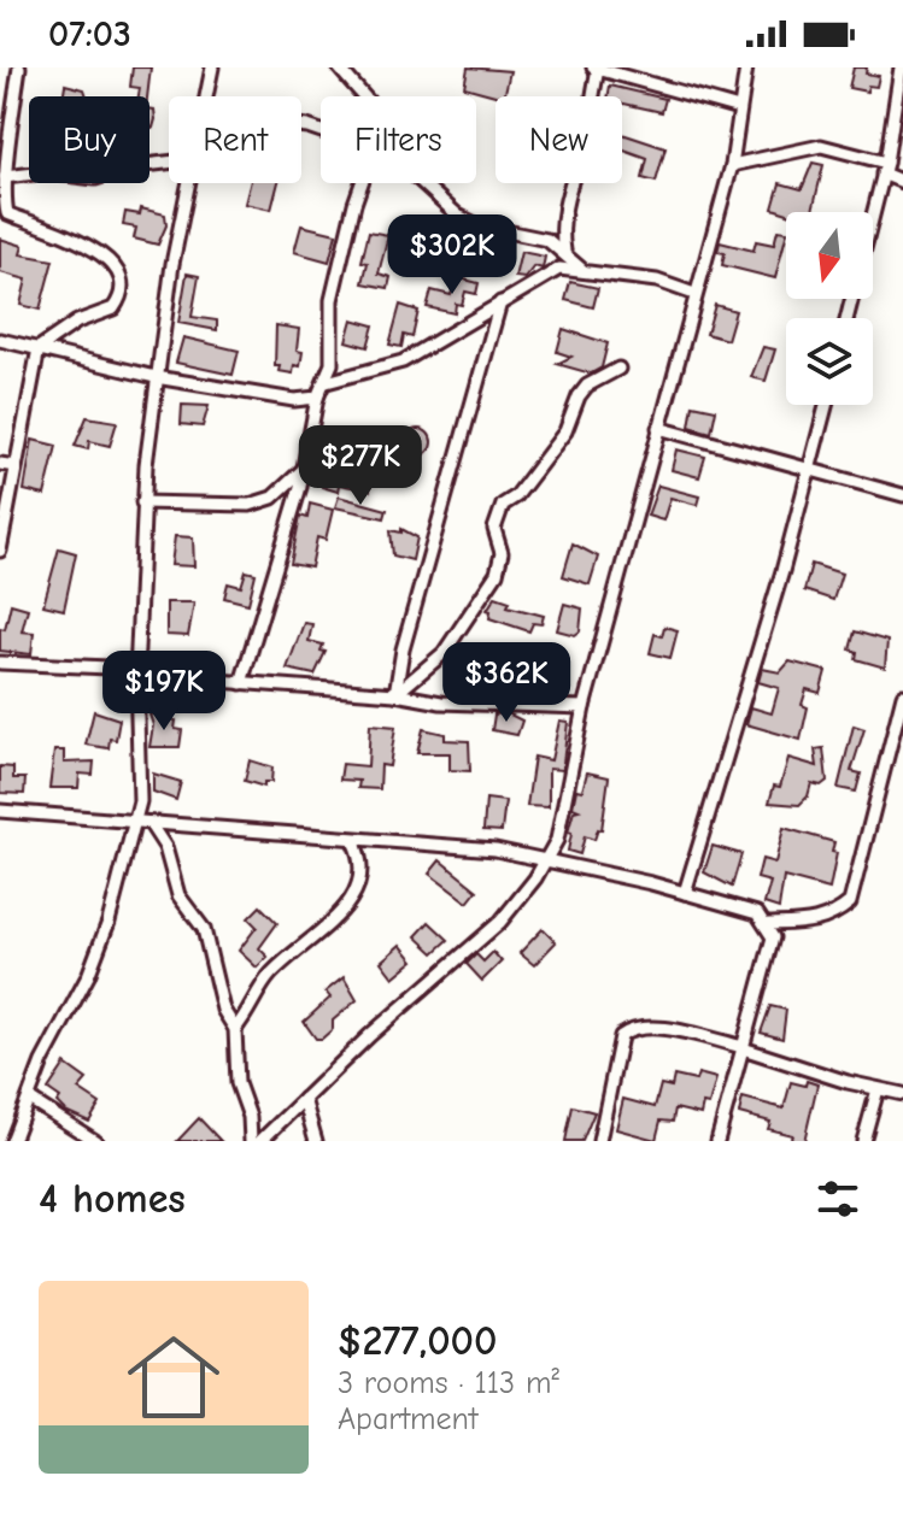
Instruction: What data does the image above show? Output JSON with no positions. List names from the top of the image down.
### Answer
{
  "north": "bottom",
  "page": {
    "status": "07:03",
    "chip": [
      "Buy",
      "Rent",
      "Filters",
      "New"
    ],
    "price": [
      "$302K",
      "$277K",
      "$362K",
      "$197K"
    ],
    "heading": "4 homes",
    "list": [
      {
        "name": "$277,000",
        "note": "3 rooms · 113 m² · Apartment"
      }
    ]
  }
}
